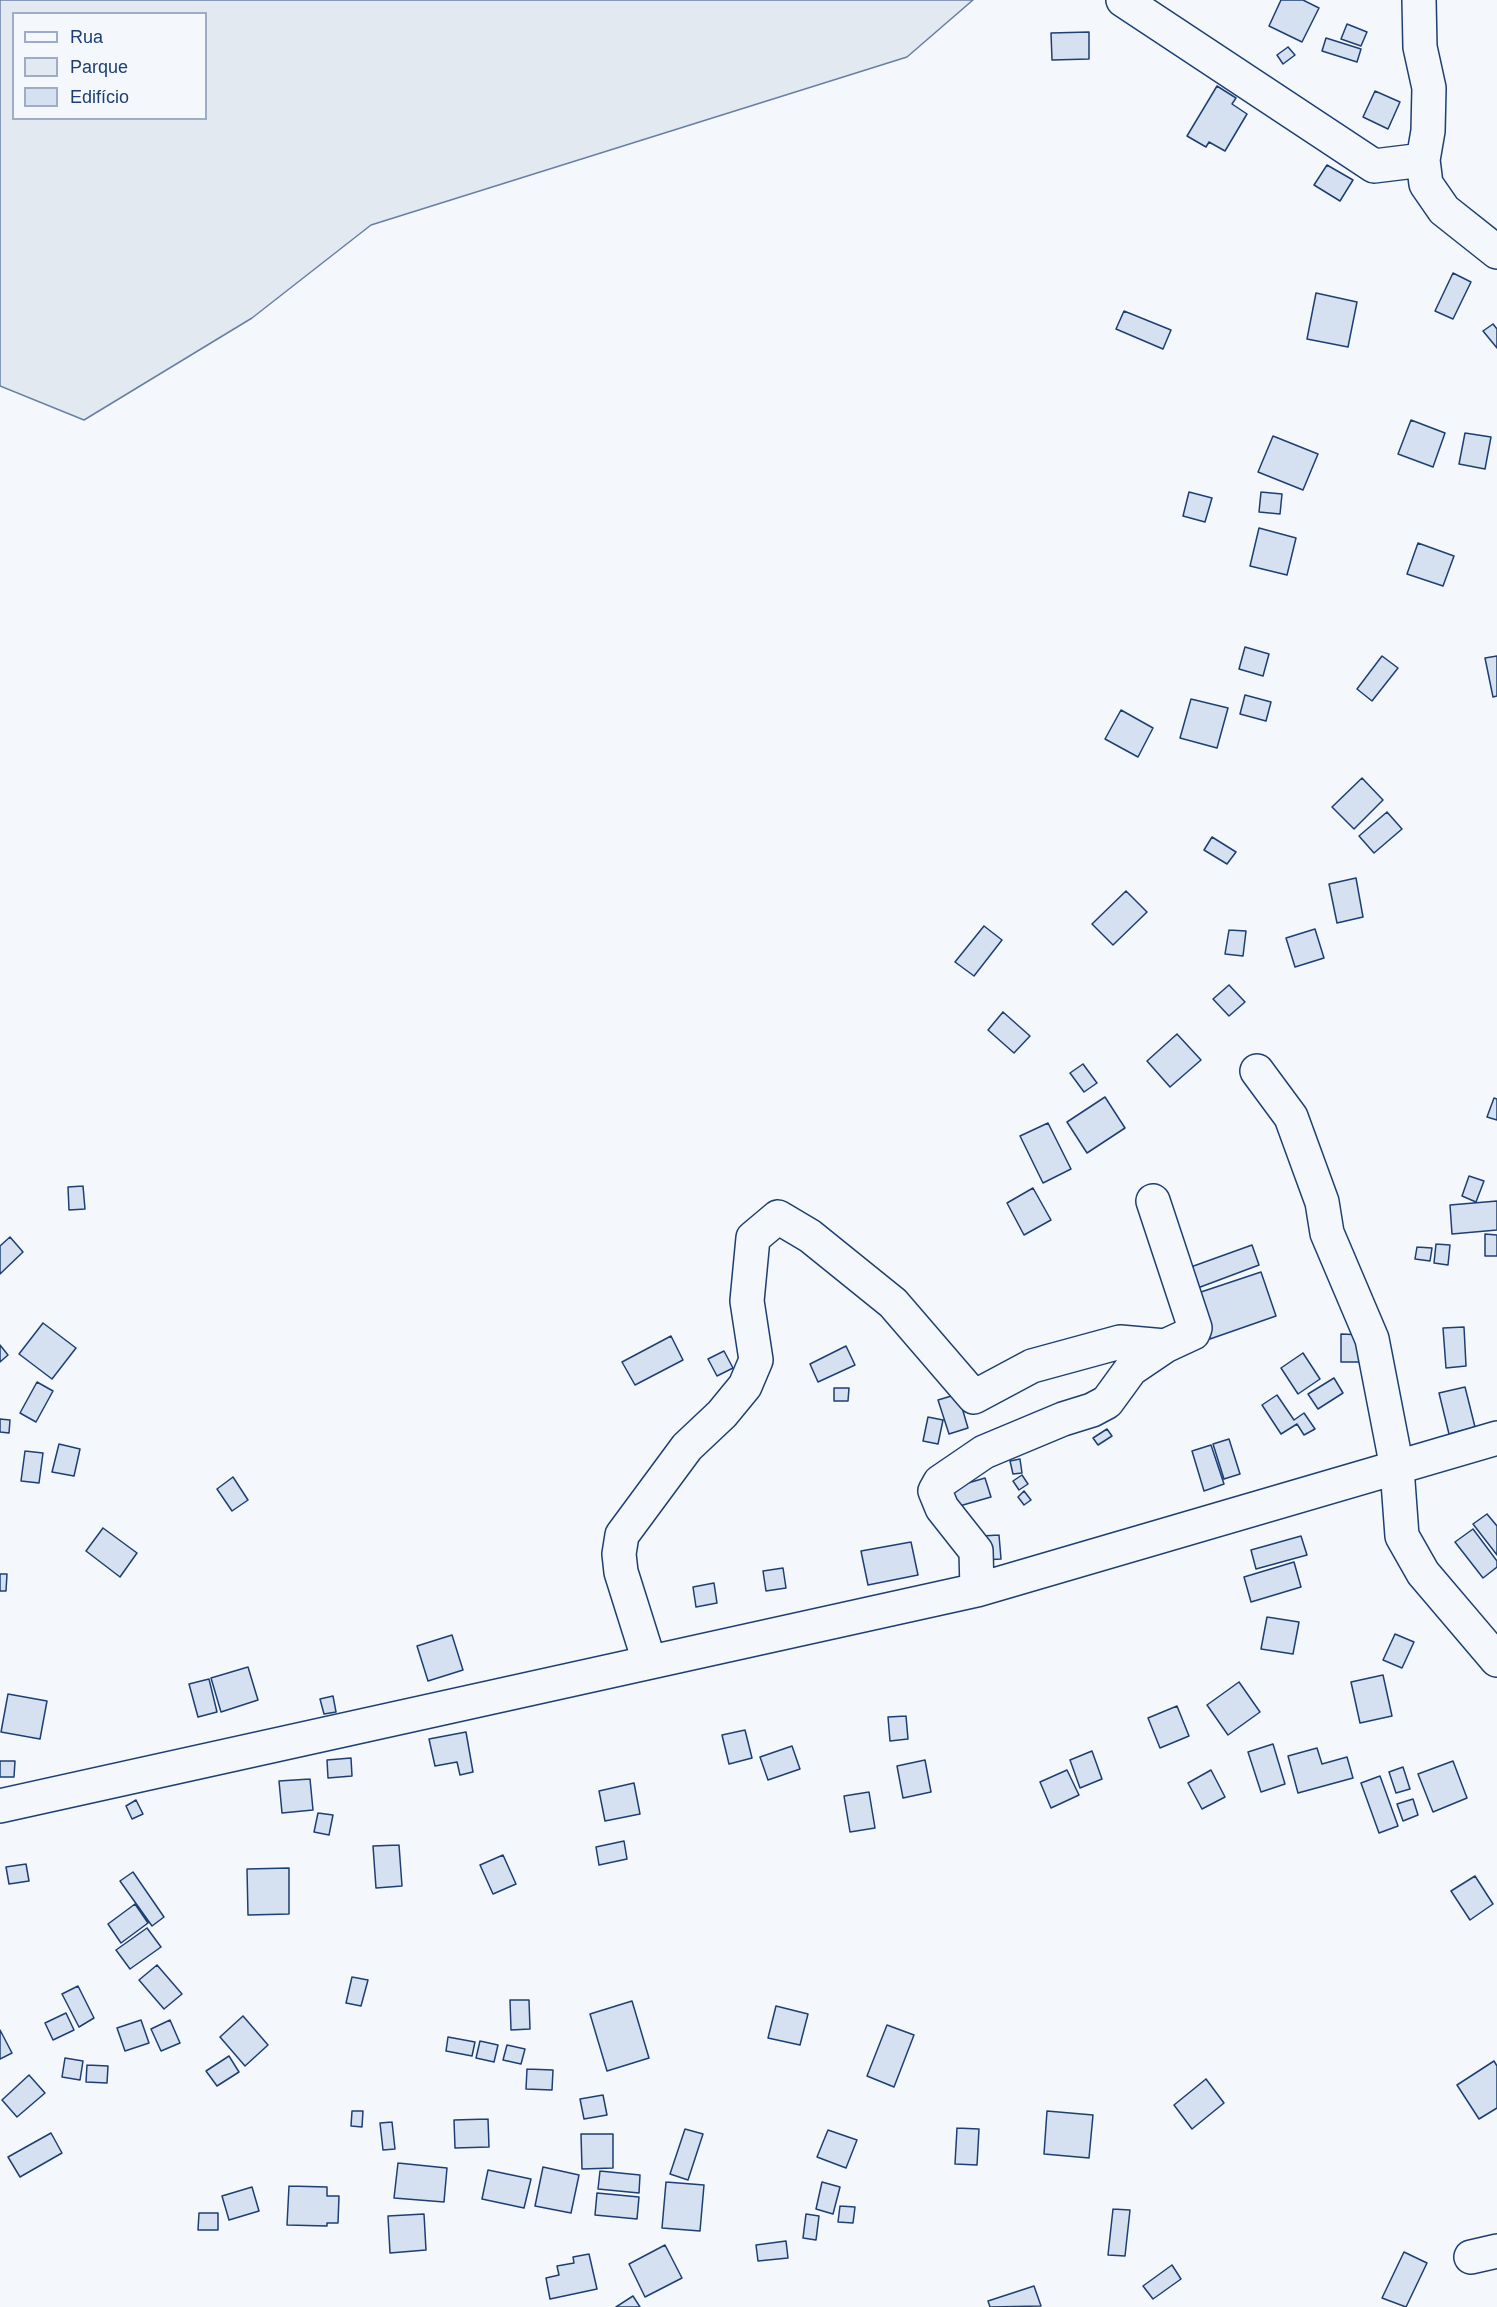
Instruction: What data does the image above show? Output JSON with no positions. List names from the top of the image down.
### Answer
{
  "legend": ["Rua", "Parque", "Edifício"]
}
